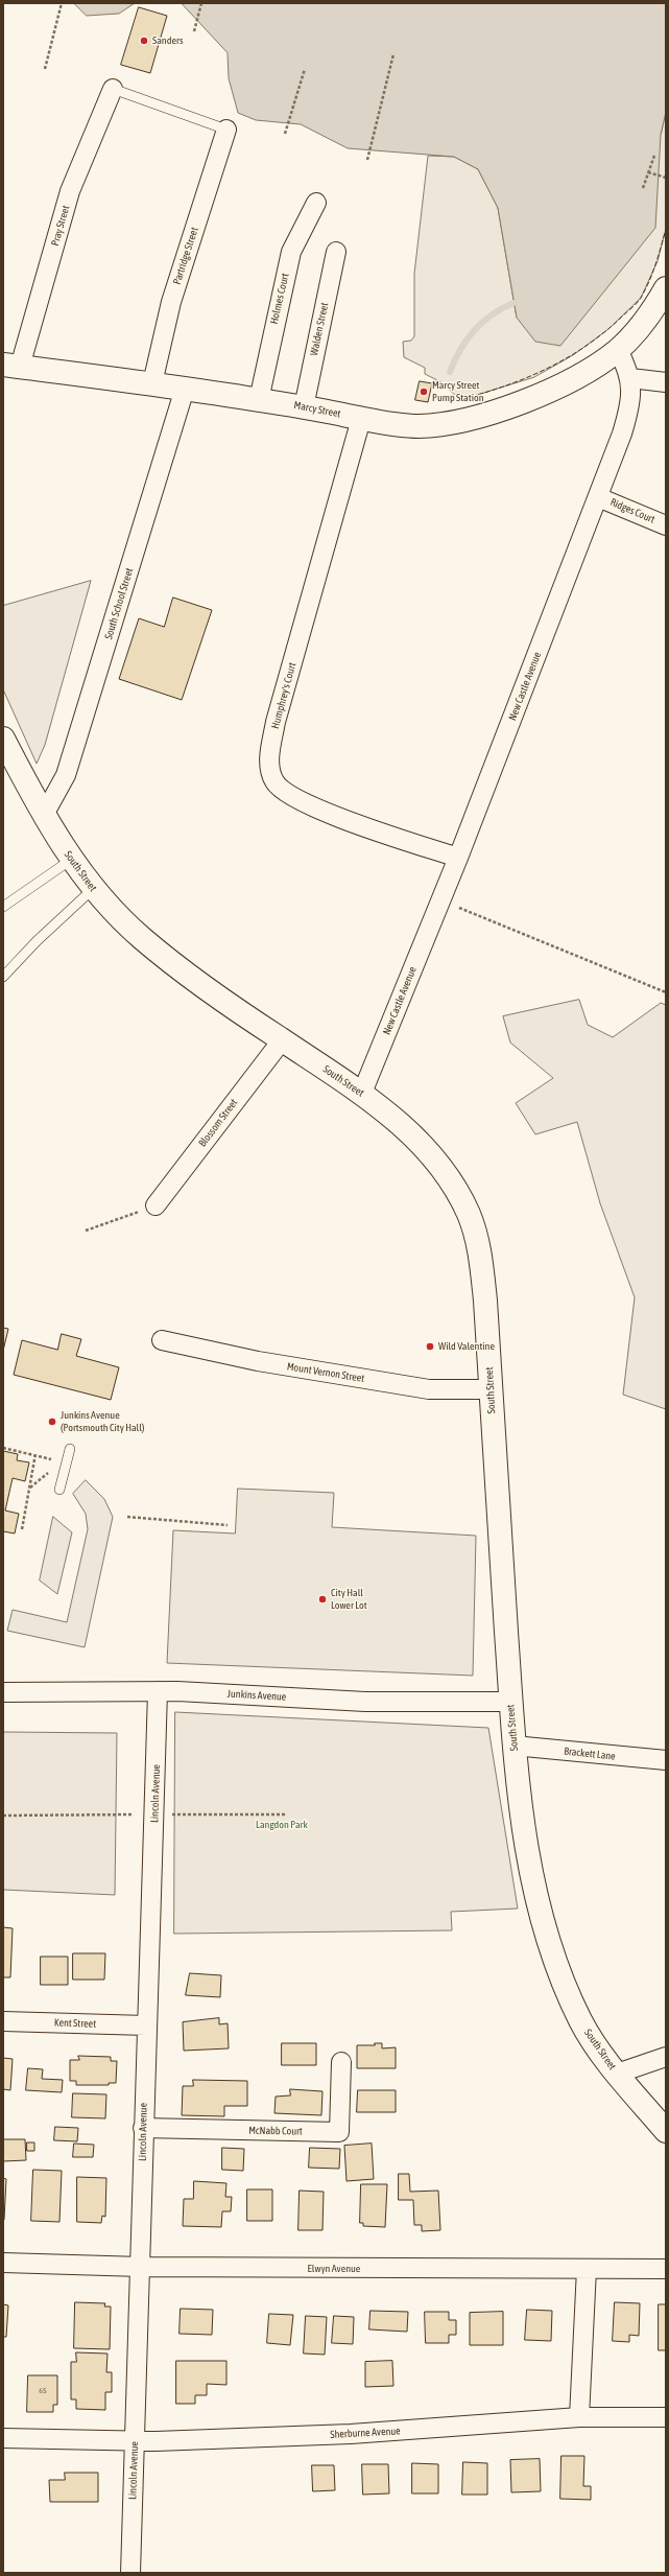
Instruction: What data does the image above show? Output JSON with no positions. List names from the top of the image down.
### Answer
{
  "streets": {
    "street": [
      "Pray Street",
      "Partridge Street",
      "Holmes Court",
      "Walden Street",
      "Marcy Street",
      "Ridges Court",
      "South School Street",
      "New Castle Avenue",
      "Humphrey's Court",
      "South Street",
      "Blossom Street",
      "Mount Vernon Street",
      "Junkins Avenue",
      "Brackett Lane",
      "Lincoln Avenue",
      "Kent Street",
      "McNabb Court",
      "Elwyn Avenue",
      "Sherburne Avenue"
    ]
  },
  "crossings": [
    ["Pray Street", "Marcy Street"],
    ["Partridge Street", "Marcy Street"],
    ["Holmes Court", "Marcy Street"],
    ["Walden Street", "Marcy Street"],
    ["Marcy Street", "South School Street"],
    ["Marcy Street", "New Castle Avenue"],
    ["Marcy Street", "Humphrey's Court"],
    ["Ridges Court", "New Castle Avenue"],
    ["South School Street", "South Street"],
    ["New Castle Avenue", "Humphrey's Court"],
    ["New Castle Avenue", "South Street"],
    ["South Street", "Blossom Street"],
    ["South Street", "Mount Vernon Street"],
    ["South Street", "Junkins Avenue"],
    ["South Street", "Brackett Lane"],
    ["Junkins Avenue", "Lincoln Avenue"],
    ["Lincoln Avenue", "Kent Street"],
    ["Lincoln Avenue", "McNabb Court"],
    ["Lincoln Avenue", "Elwyn Avenue"],
    ["Lincoln Avenue", "Sherburne Avenue"]
  ],
  "parks": ["Langdon Park"],
  "places": [
    "Sanders",
    "Marcy Street Pump Station",
    "Wild Valentine",
    "Junkins Avenue (Portsmouth City Hall)",
    "City Hall Lower Lot"
  ],
  "house_numbers": ["65"]
}
